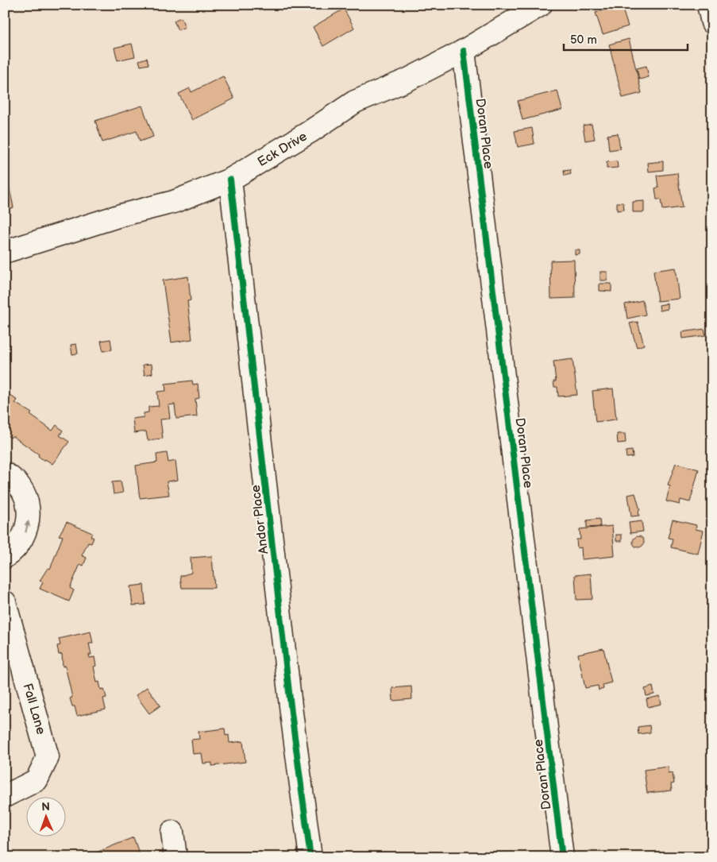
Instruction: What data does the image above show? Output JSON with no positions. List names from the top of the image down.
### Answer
{
  "streets": {
    "street": [
      "Doran Place",
      "Eck Drive",
      "Andor Place",
      "Fall Lane"
    ]
  },
  "crossings": [
    ["Doran Place", "Eck Drive"],
    ["Eck Drive", "Andor Place"]
  ],
  "scale_bar": "50 m",
  "north": "top"
}
